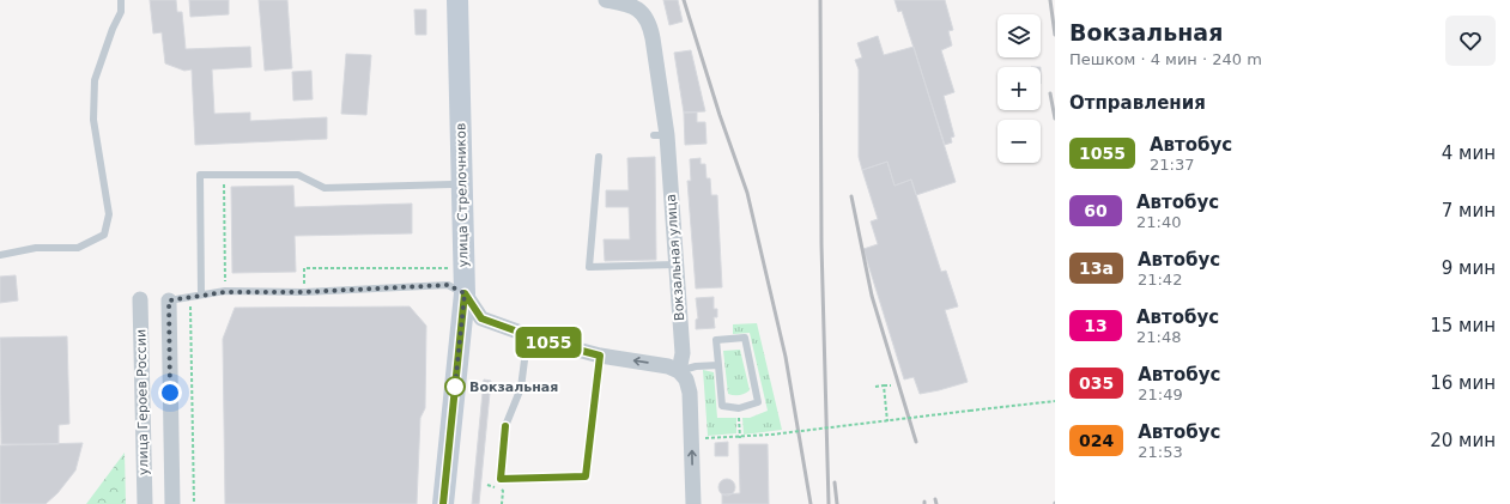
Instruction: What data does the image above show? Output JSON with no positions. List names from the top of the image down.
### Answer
{
  "streets": {
    "main road": ["улица Стрелочников"],
    "street": ["Вокзальная улица", "улица Героев России"]
  },
  "places": ["Вокзальная"],
  "lines": ["bus line 1055"],
  "page": {
    "on_map": "1055",
    "heading": [
      ["Вокзальная", "Пешком · 4 мин · 240 m"],
      "Отправления"
    ],
    "map_buttons": ["+", "−"],
    "list": [
      {
        "mark": "1055",
        "name": "Автобус",
        "note": "21:37",
        "value": "4 мин"
      },
      {
        "mark": "60",
        "name": "Автобус",
        "note": "21:40",
        "value": "7 мин"
      },
      {
        "mark": "13а",
        "name": "Автобус",
        "note": "21:42",
        "value": "9 мин"
      },
      {
        "mark": "13",
        "name": "Автобус",
        "note": "21:48",
        "value": "15 мин"
      },
      {
        "mark": "035",
        "name": "Автобус",
        "note": "21:49",
        "value": "16 мин"
      },
      {
        "mark": "024",
        "name": "Автобус",
        "note": "21:53",
        "value": "20 мин"
      }
    ]
  }
}
